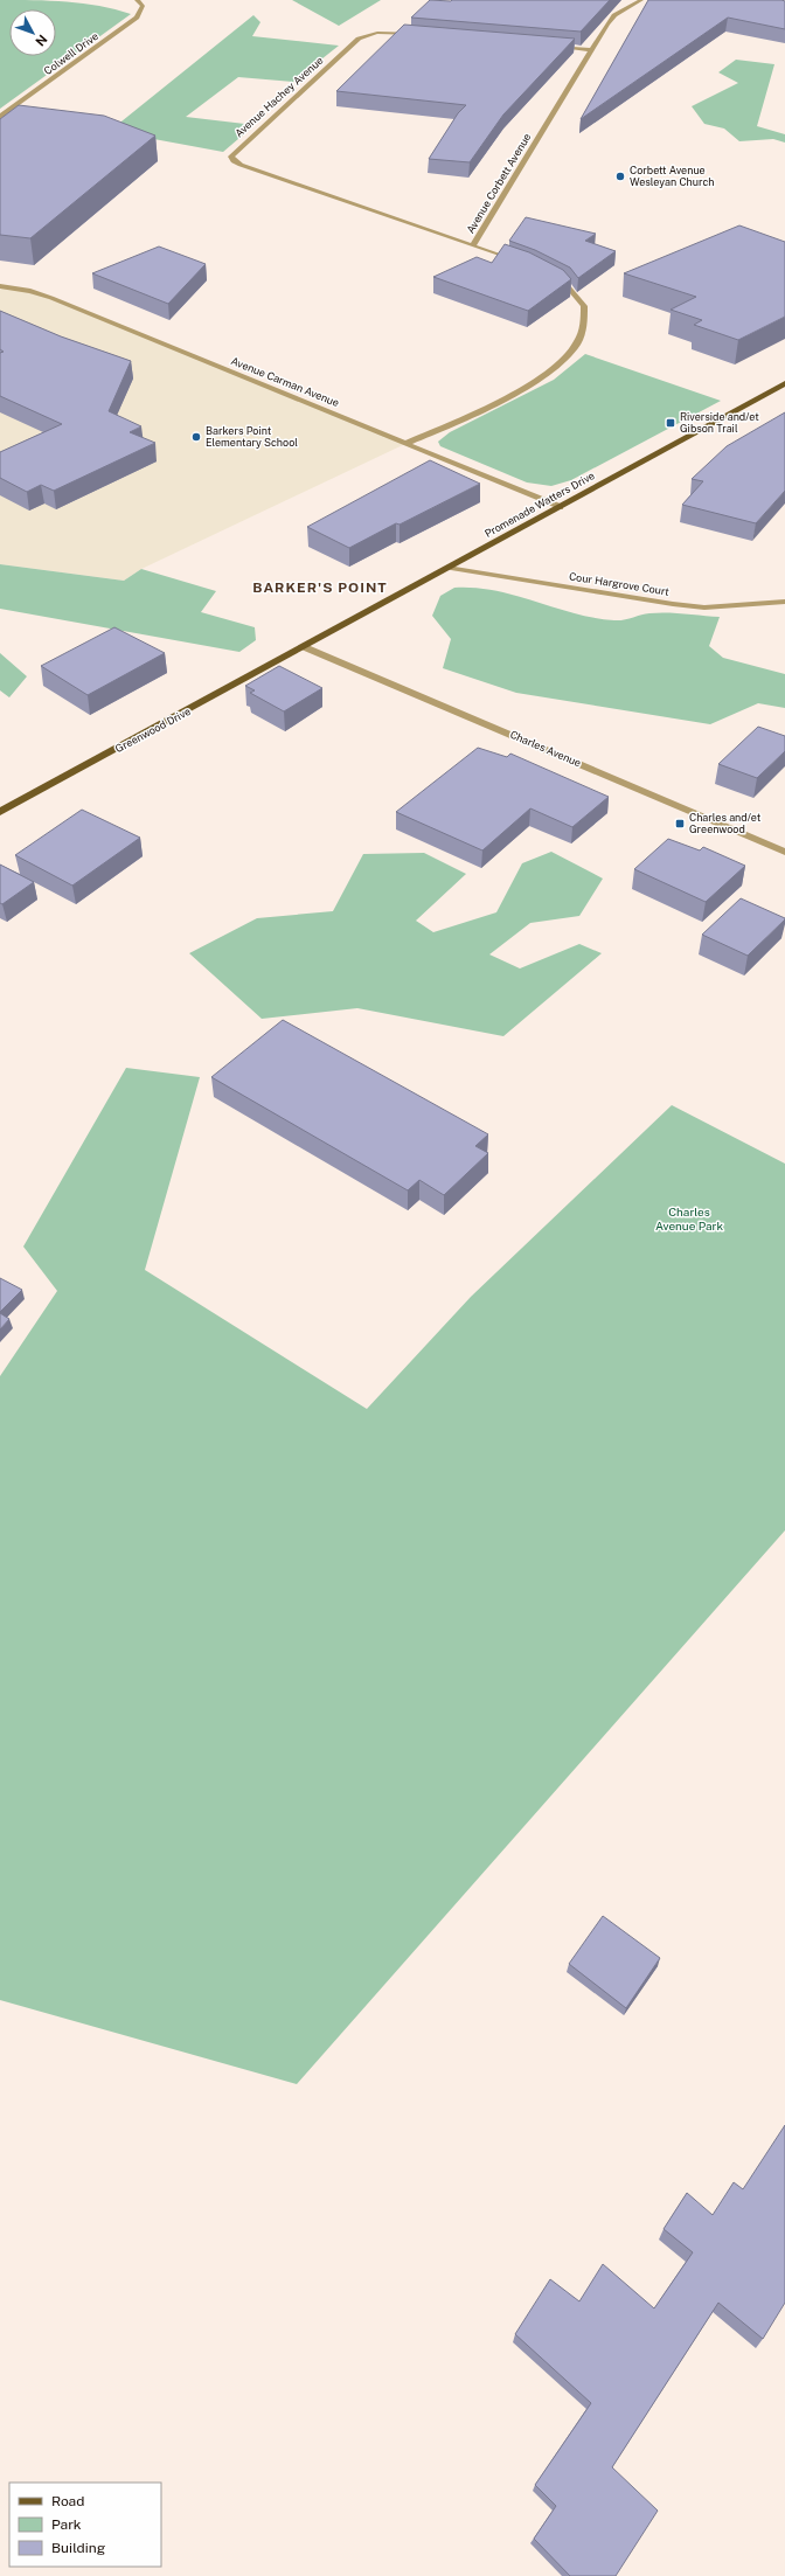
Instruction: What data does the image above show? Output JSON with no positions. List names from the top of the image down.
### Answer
{
  "streets": {
    "main road": ["Promenade Watters Drive", "Greenwood Drive"],
    "street": [
      "Colwell Drive",
      "Avenue Hachey Avenue",
      "Avenue Corbett Avenue",
      "Avenue Carman Avenue",
      "Cour Hargrove Court",
      "Charles Avenue"
    ]
  },
  "crossings": [
    ["Avenue Hachey Avenue", "Avenue Corbett Avenue"],
    ["Avenue Carman Avenue", "Promenade Watters Drive"],
    ["Promenade Watters Drive", "Cour Hargrove Court"],
    ["Promenade Watters Drive", "Greenwood Drive"],
    ["Promenade Watters Drive", "Charles Avenue"],
    ["Greenwood Drive", "Charles Avenue"]
  ],
  "districts": ["BARKER'S POINT"],
  "parks": ["Charles Avenue Park"],
  "places": {
    "other": ["Corbett Avenue Wesleyan Church", "Barkers Point Elementary School"],
    "transit": ["Riverside and/et Gibson Trail", "Charles and/et Greenwood"]
  },
  "legend": ["Road", "Park", "Building"],
  "north": "bottom right"
}
